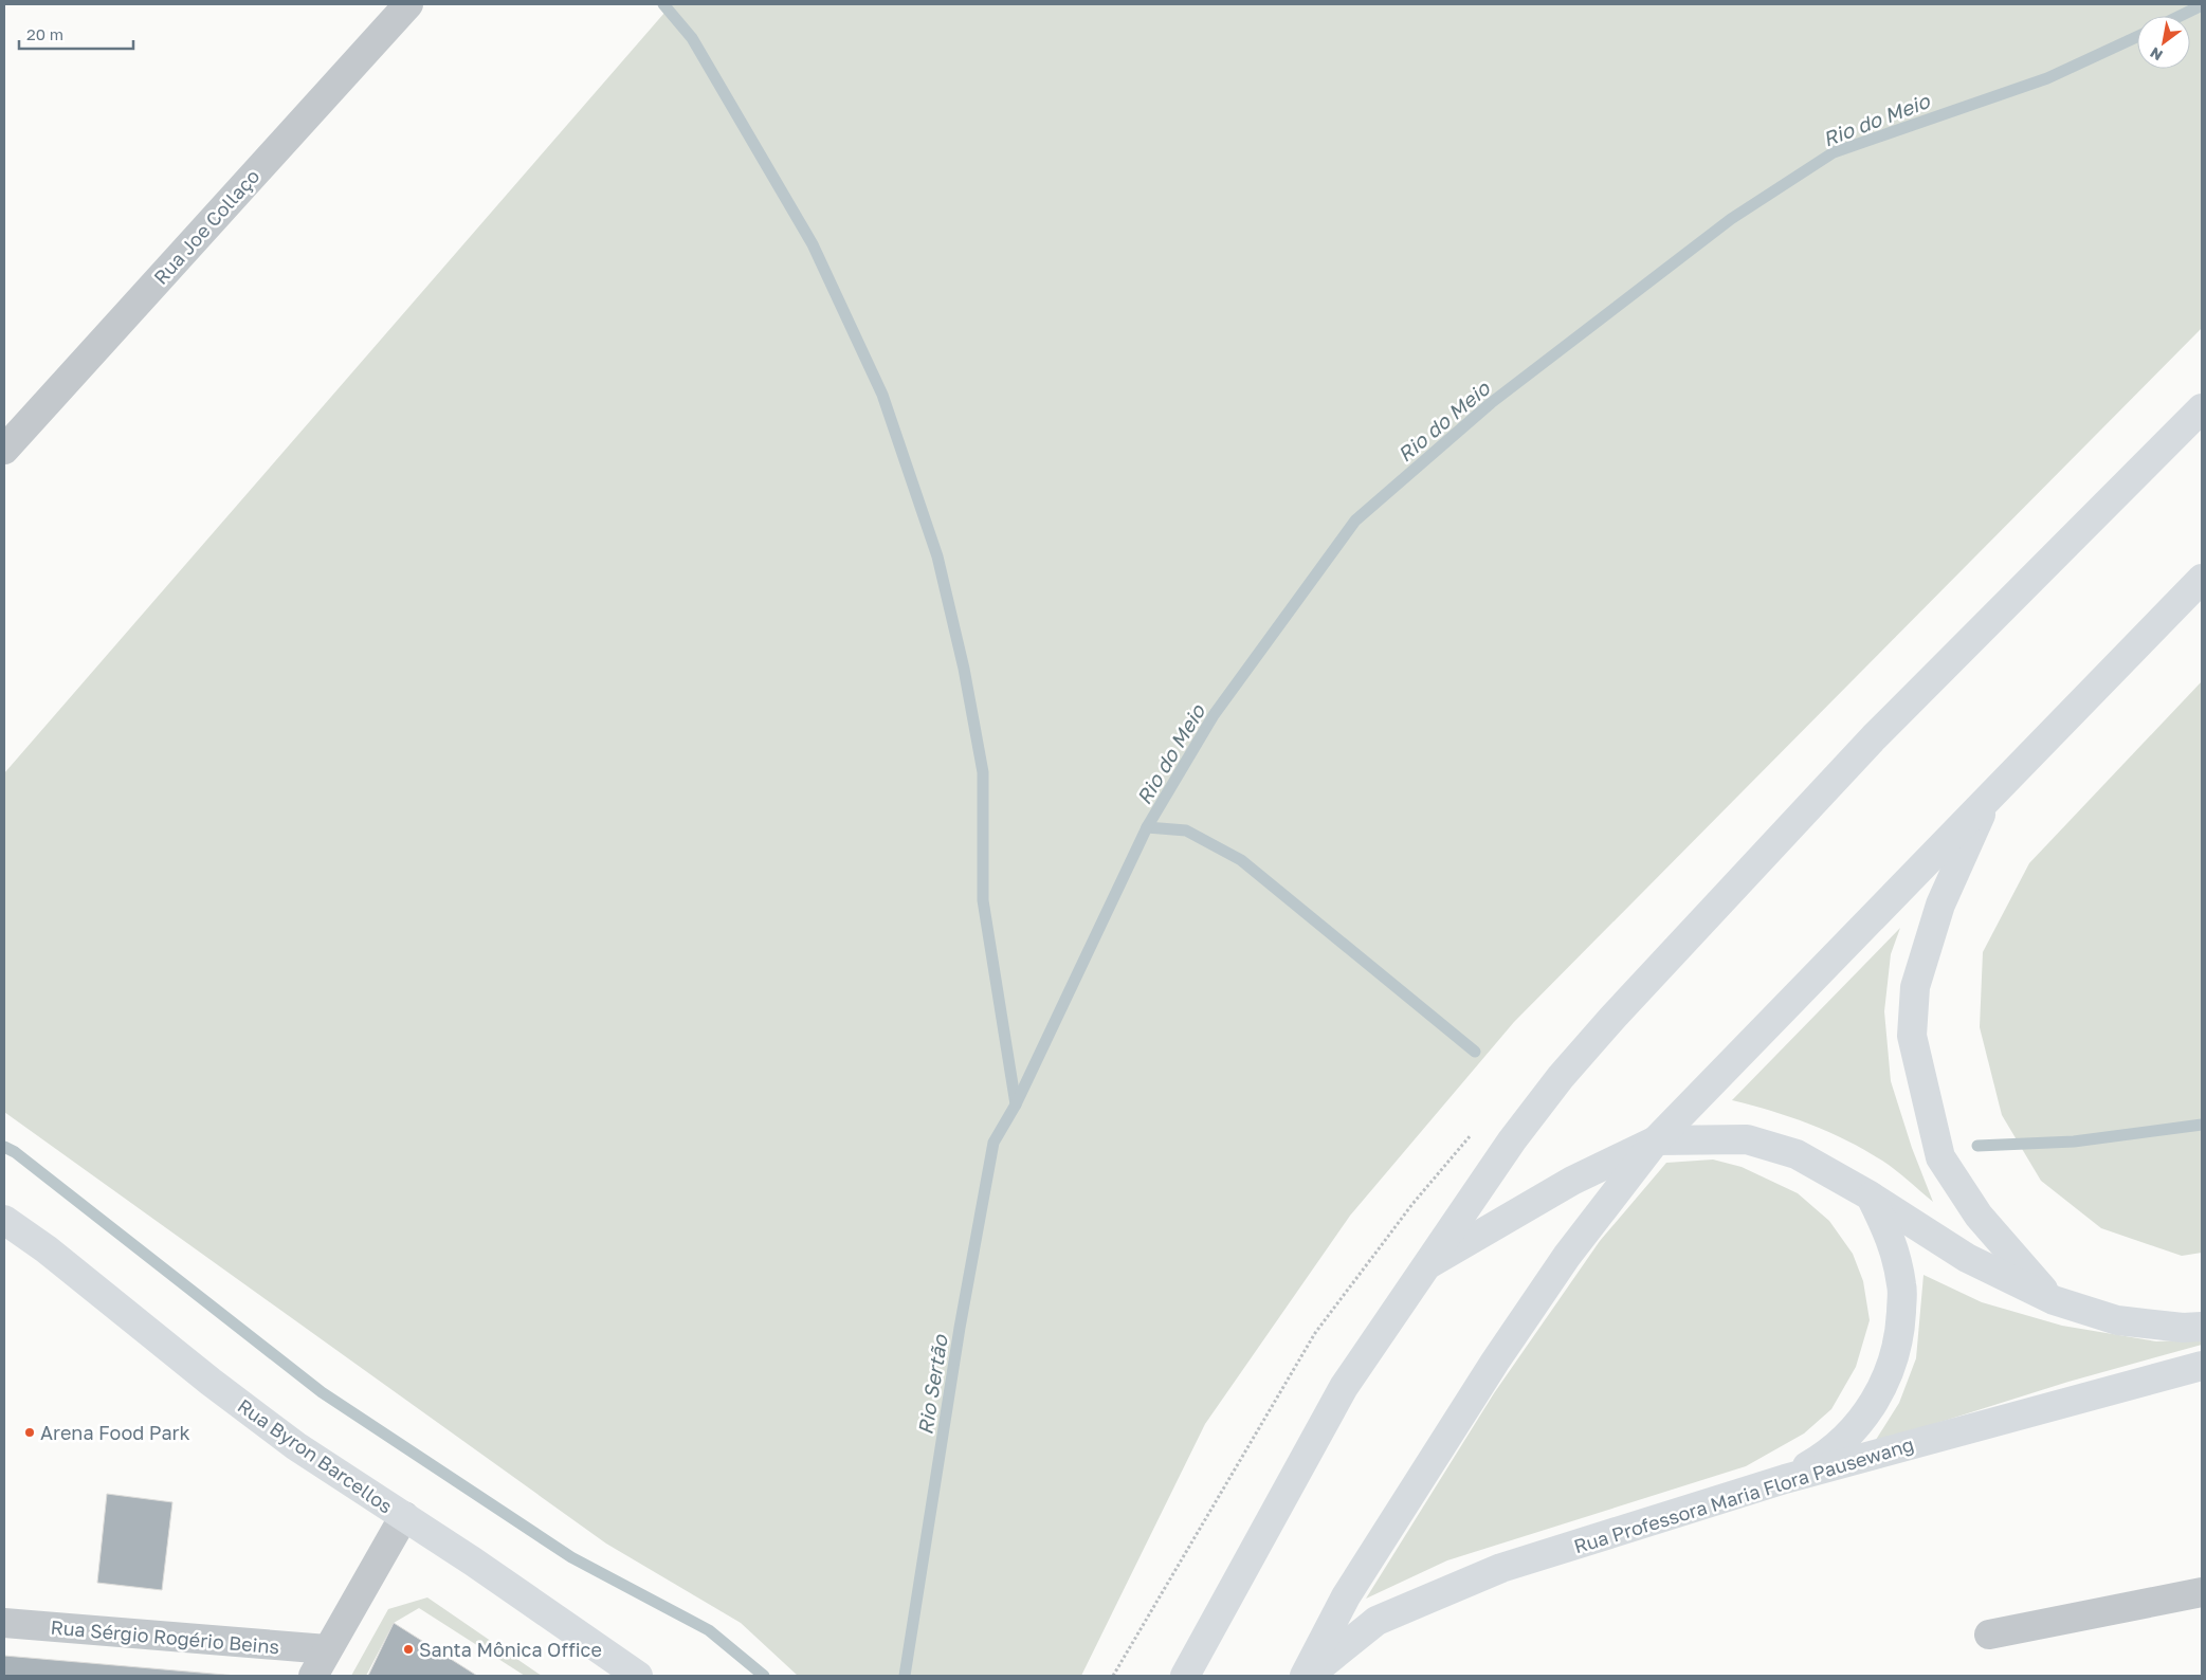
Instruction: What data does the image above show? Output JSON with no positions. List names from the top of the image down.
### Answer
{
  "streets": {
    "main road": ["Rua Byron Barcellos", "Rua Professora Maria Flora Pausewang"],
    "street": ["Rua Joe Collaço", "Rua Sérgio Rogério Beins"]
  },
  "water": ["Rio do Meio", "Rio Sertão"],
  "places": ["Arena Food Park", "Santa Mônica Office"],
  "scale_bar": "20 m",
  "north": "bottom left"
}
